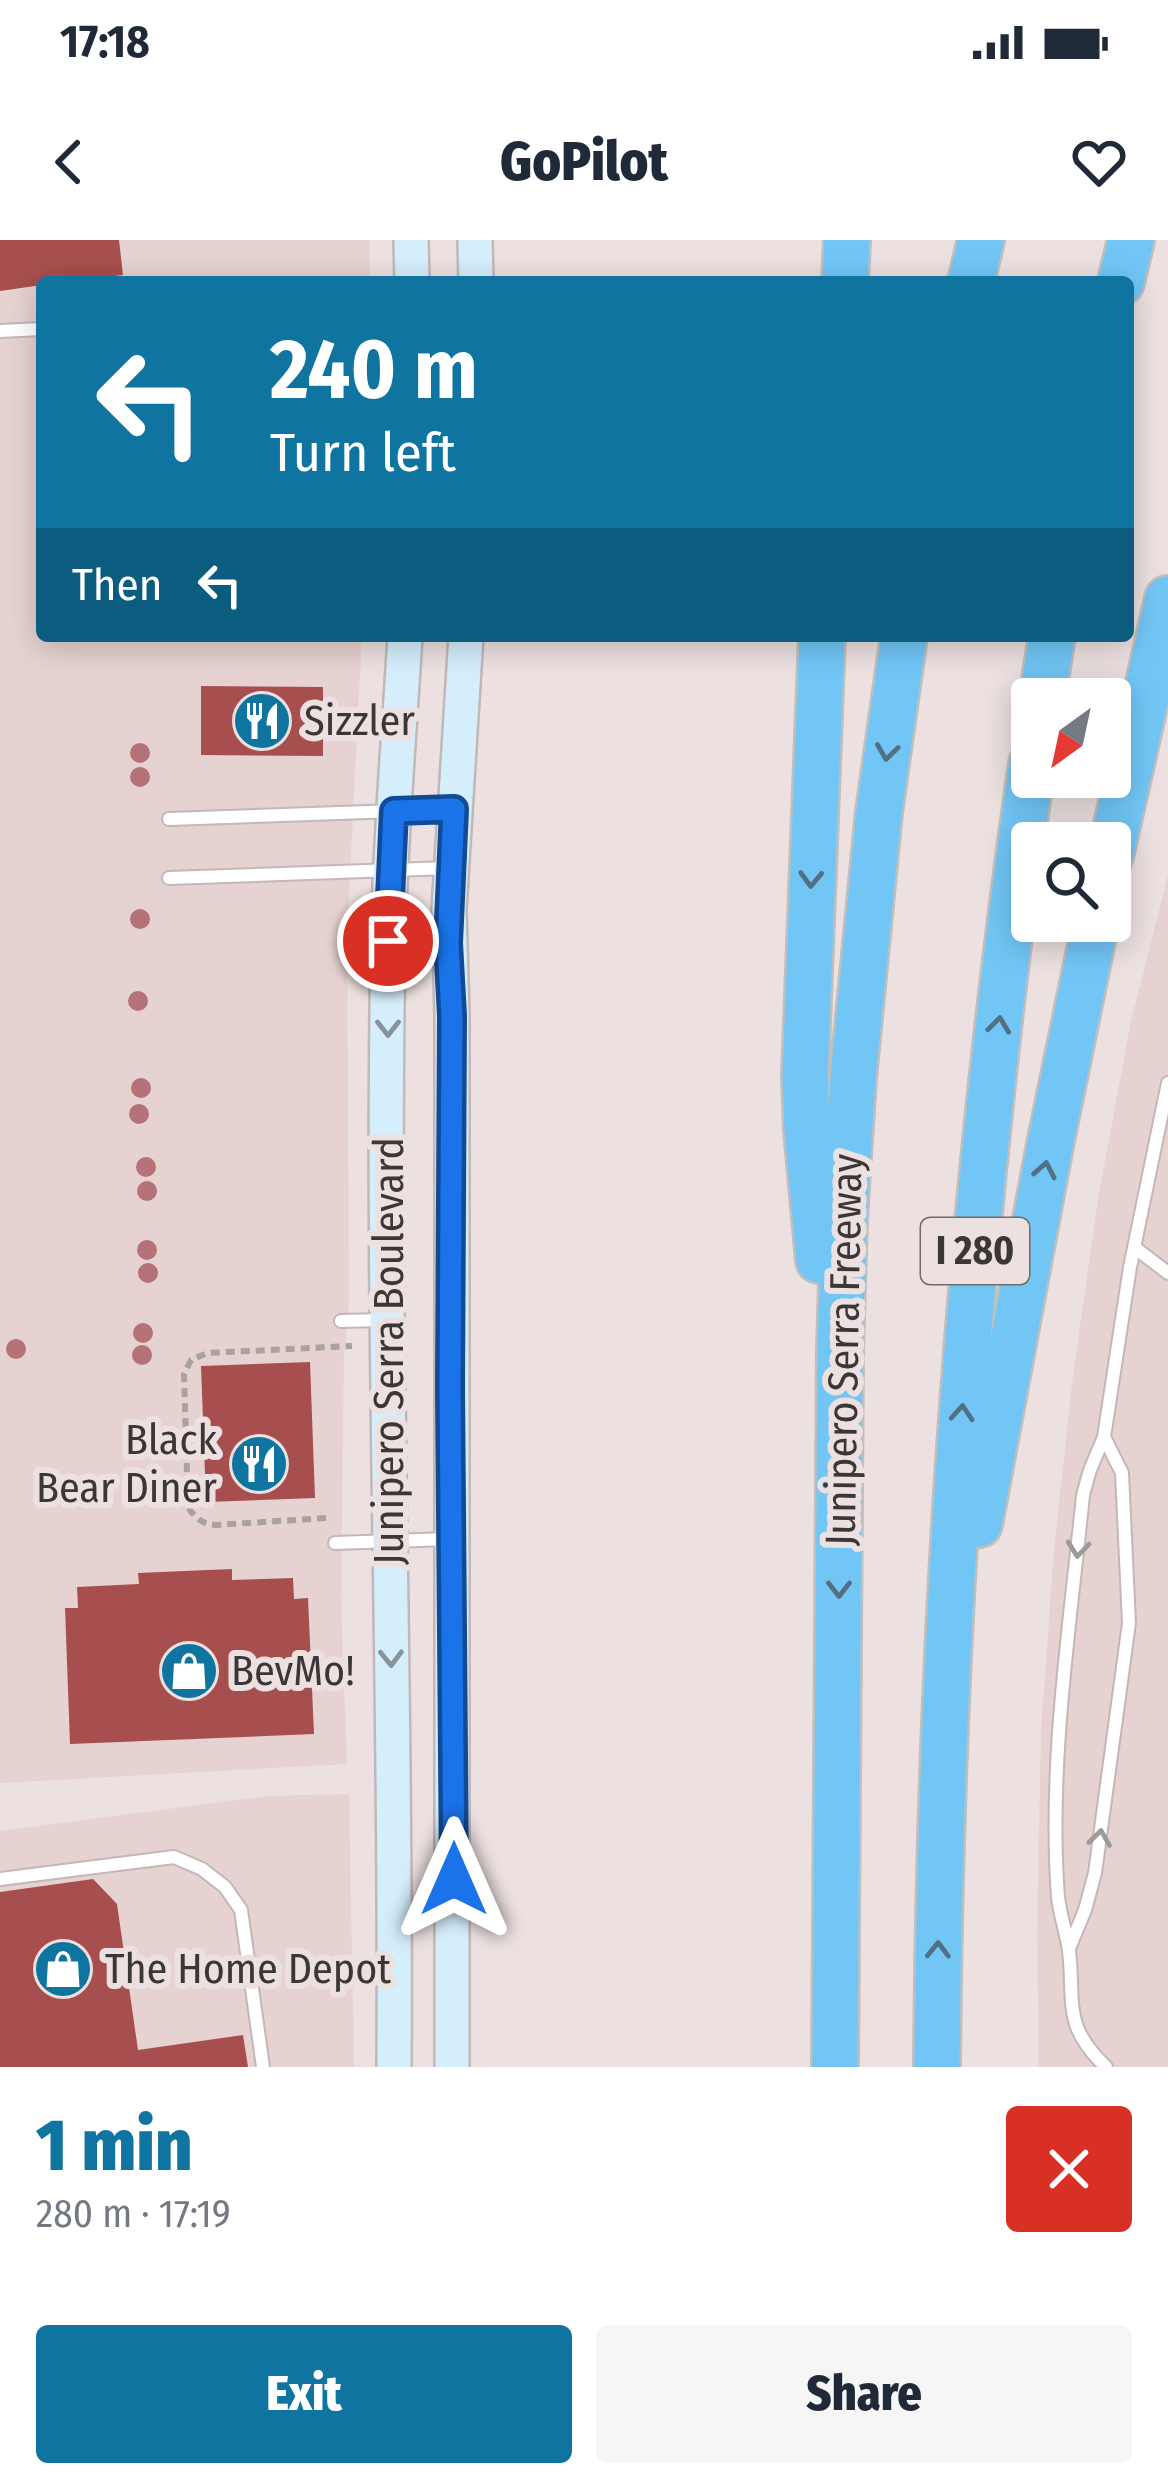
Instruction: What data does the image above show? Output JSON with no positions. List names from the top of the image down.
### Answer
{
  "streets": {
    "highway": ["I 280", "Junipero Serra Freeway"],
    "main road": ["Junipero Serra Boulevard"]
  },
  "places": {
    "restaurant": ["Sizzler", "Black Bear Diner"],
    "shop": ["BevMo!", "The Home Depot"]
  },
  "north": "bottom left",
  "page": {
    "status": "17:18",
    "header": "GoPilot",
    "turn": ["240 m", "Turn left"],
    "then": "Then",
    "heading": ["1 min", "280 m · 17:19"],
    "buttons": ["Exit", "Share"]
  }
}
